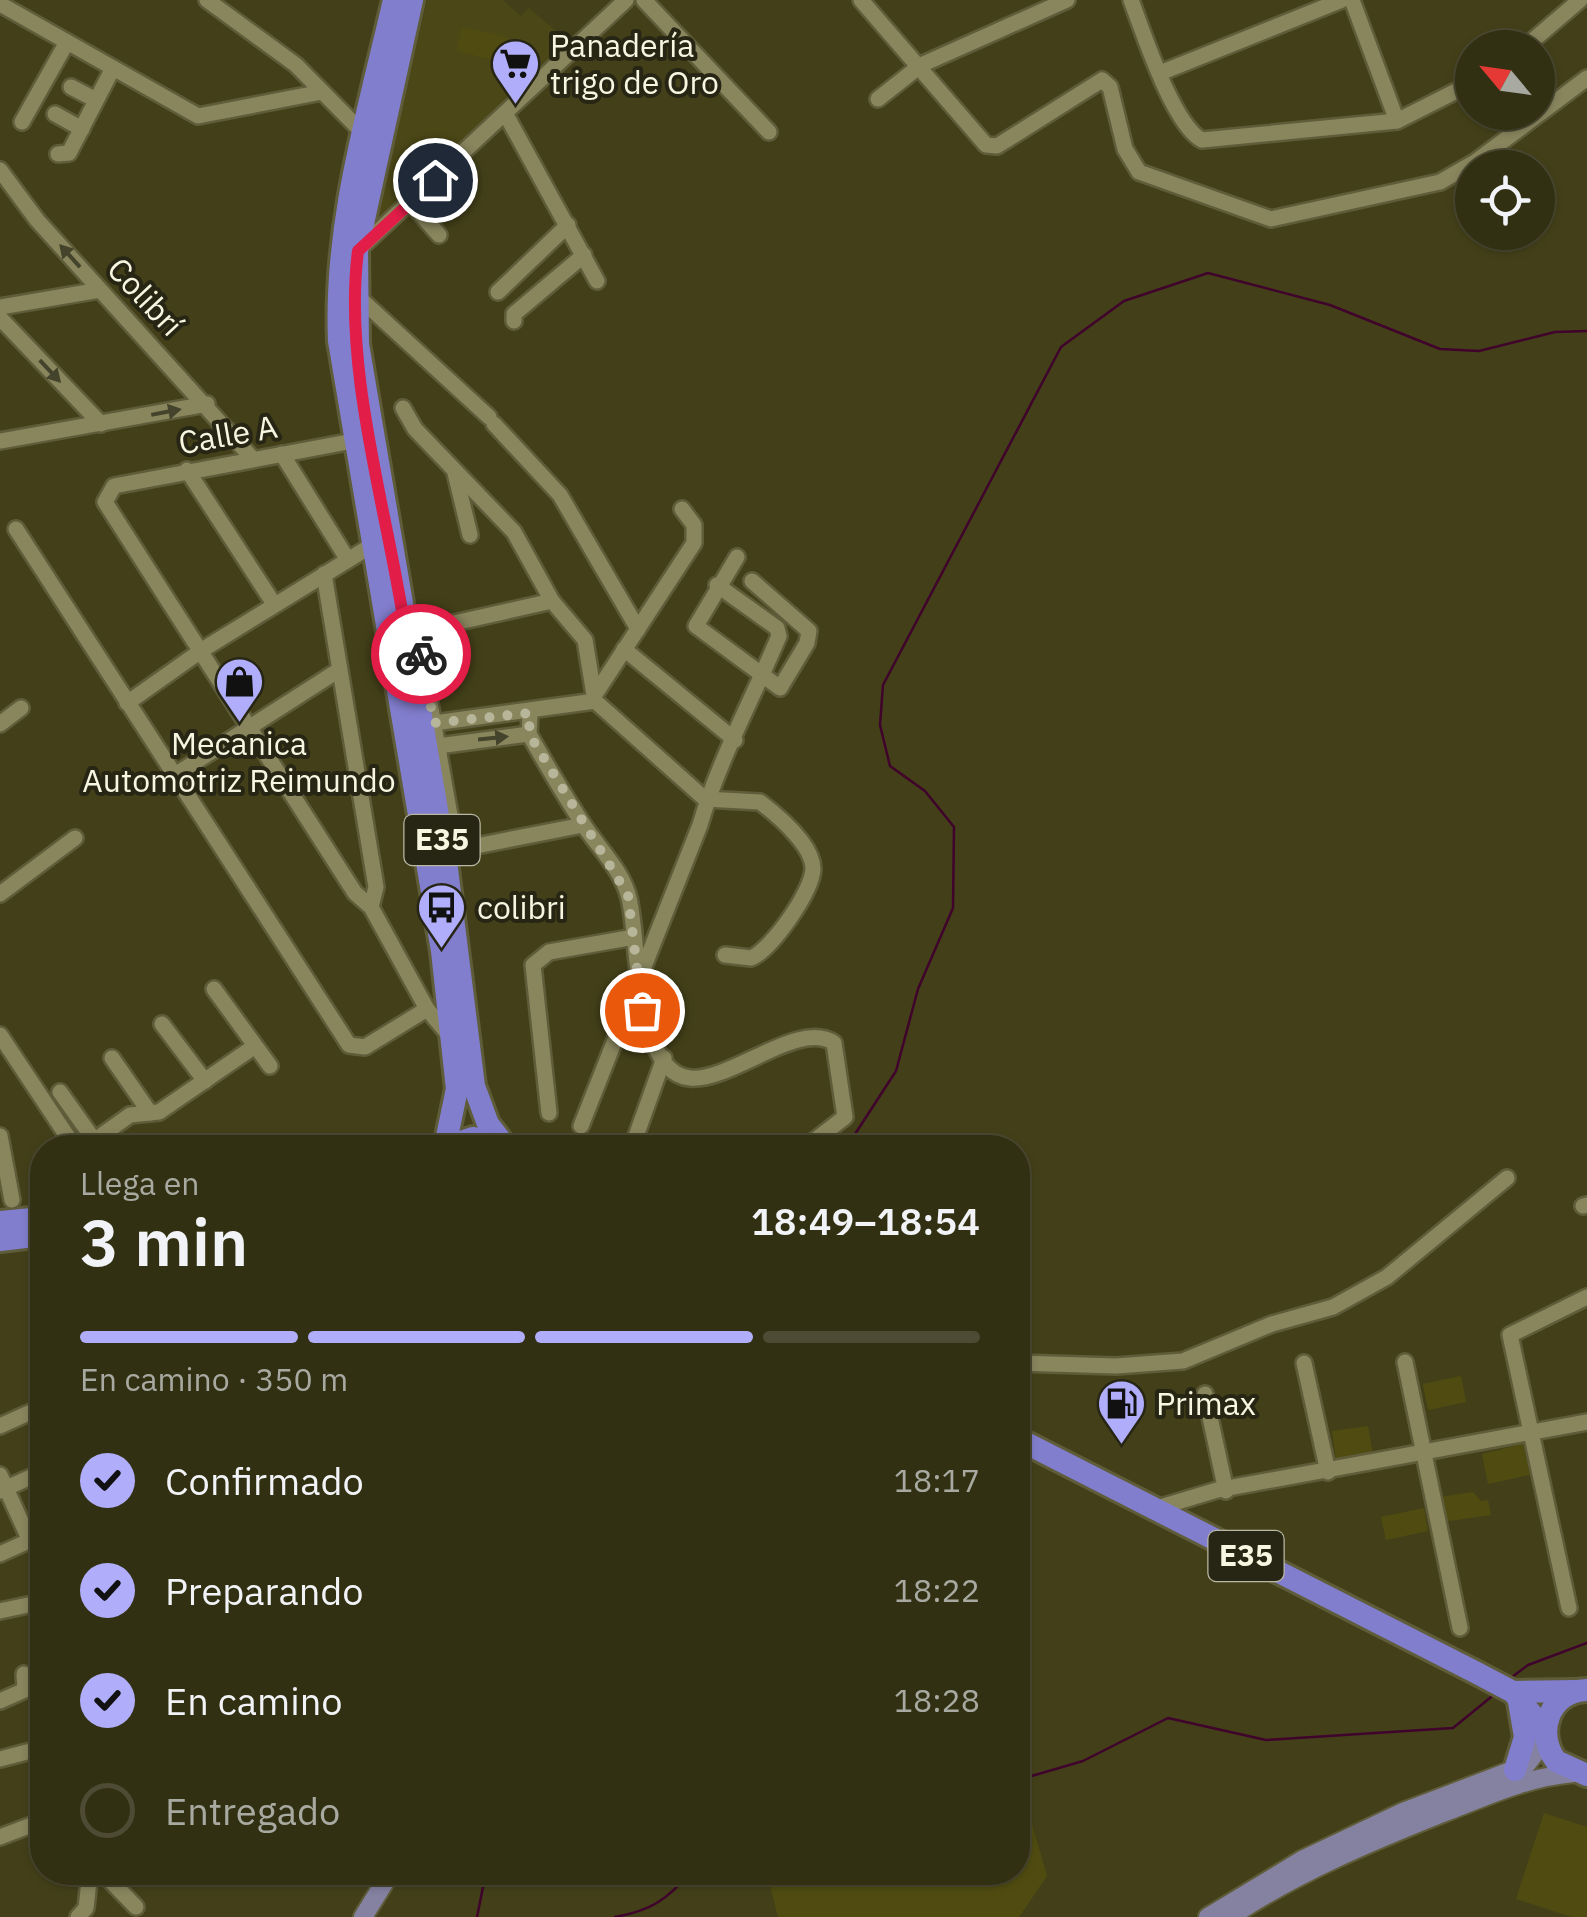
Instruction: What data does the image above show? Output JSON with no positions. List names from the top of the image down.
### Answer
{
  "streets": {
    "highway": ["E35"],
    "street": ["Colibrí", "Calle A"]
  },
  "crossings": [
    ["Colibrí", "Calle A"],
    ["Calle A", "E35"]
  ],
  "places": {
    "supermarket": ["Panadería trigo de Oro"],
    "shop": ["Mecanica Automotriz Reimundo"],
    "bus stop": ["colibri"],
    "fuel station": ["Primax"]
  },
  "north": "top left",
  "page": {
    "heading": ["3 min", "Llega en", "18:49–18:54"],
    "bar": "En camino · 350 m",
    "list": [
      ["Confirmado", "18:17"],
      ["Preparando", "18:22"],
      ["En camino", "18:28"],
      "Entregado"
    ]
  }
}
